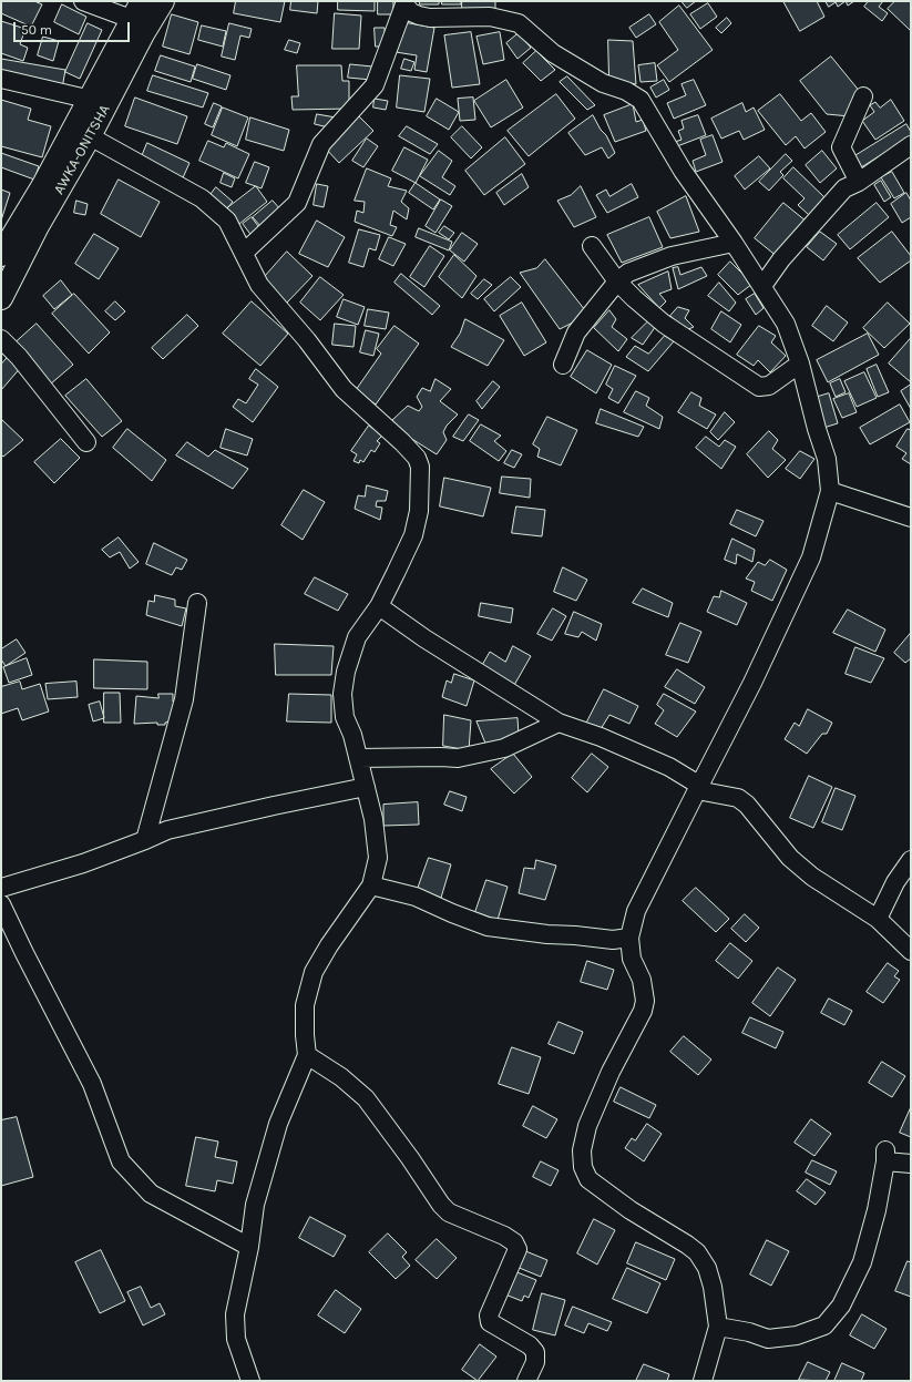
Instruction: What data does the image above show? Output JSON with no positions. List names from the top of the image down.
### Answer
{
  "streets": {
    "main road": ["AWKA-ONITSHA"]
  },
  "scale_bar": "50 m"
}
